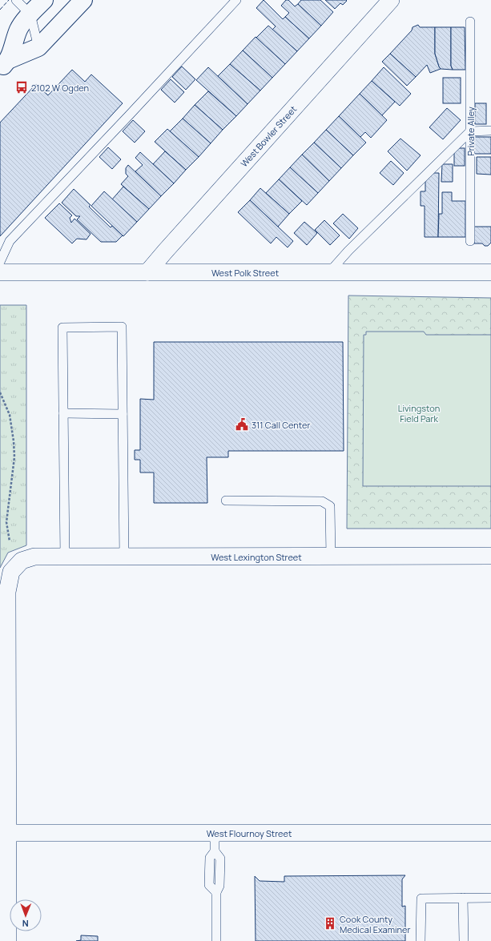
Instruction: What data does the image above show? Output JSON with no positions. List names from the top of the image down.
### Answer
{
  "streets": {
    "street": [
      "West Bowler Street",
      "West Polk Street",
      "West Lexington Street",
      "West Flournoy Street"
    ],
    "lane": ["Private Alley"]
  },
  "crossings": [
    ["West Bowler Street", "West Polk Street"],
    ["West Lexington Street", "West Flournoy Street"]
  ],
  "parks": ["Livingston Field Park"],
  "places": {
    "bus stop": ["2102 W Ogden"],
    "public building": ["311 Call Center"],
    "building": ["Cook County Medical Examiner"]
  },
  "north": "bottom"
}
